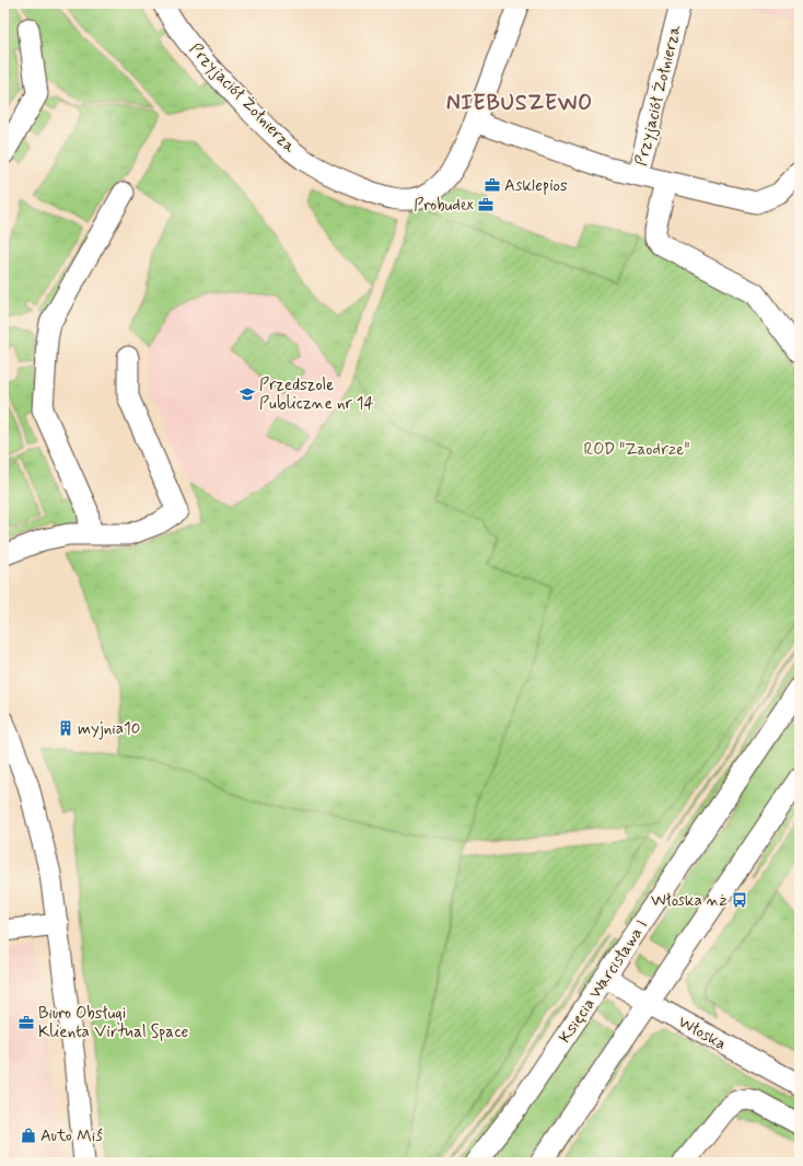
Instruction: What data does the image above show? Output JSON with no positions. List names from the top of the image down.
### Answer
{
  "streets": {
    "street": ["Przyjaciół Żołnierza", "Księcia Warcisława I", "Włoska"]
  },
  "crossings": [
    ["Księcia Warcisława I", "Włoska"]
  ],
  "districts": ["NIEBUSZEWO"],
  "parks": ["ROD \"Zaodrze\""],
  "places": {
    "office": ["Asklepios", "Probudex", "Biuro Obsługi Klienta Virtual Space"],
    "school or university": ["Przedszole Publiczne nr 14"],
    "building": ["myjnia10"],
    "bus stop": ["Włoska nż"],
    "shop": ["Auto Miś"]
  }
}
